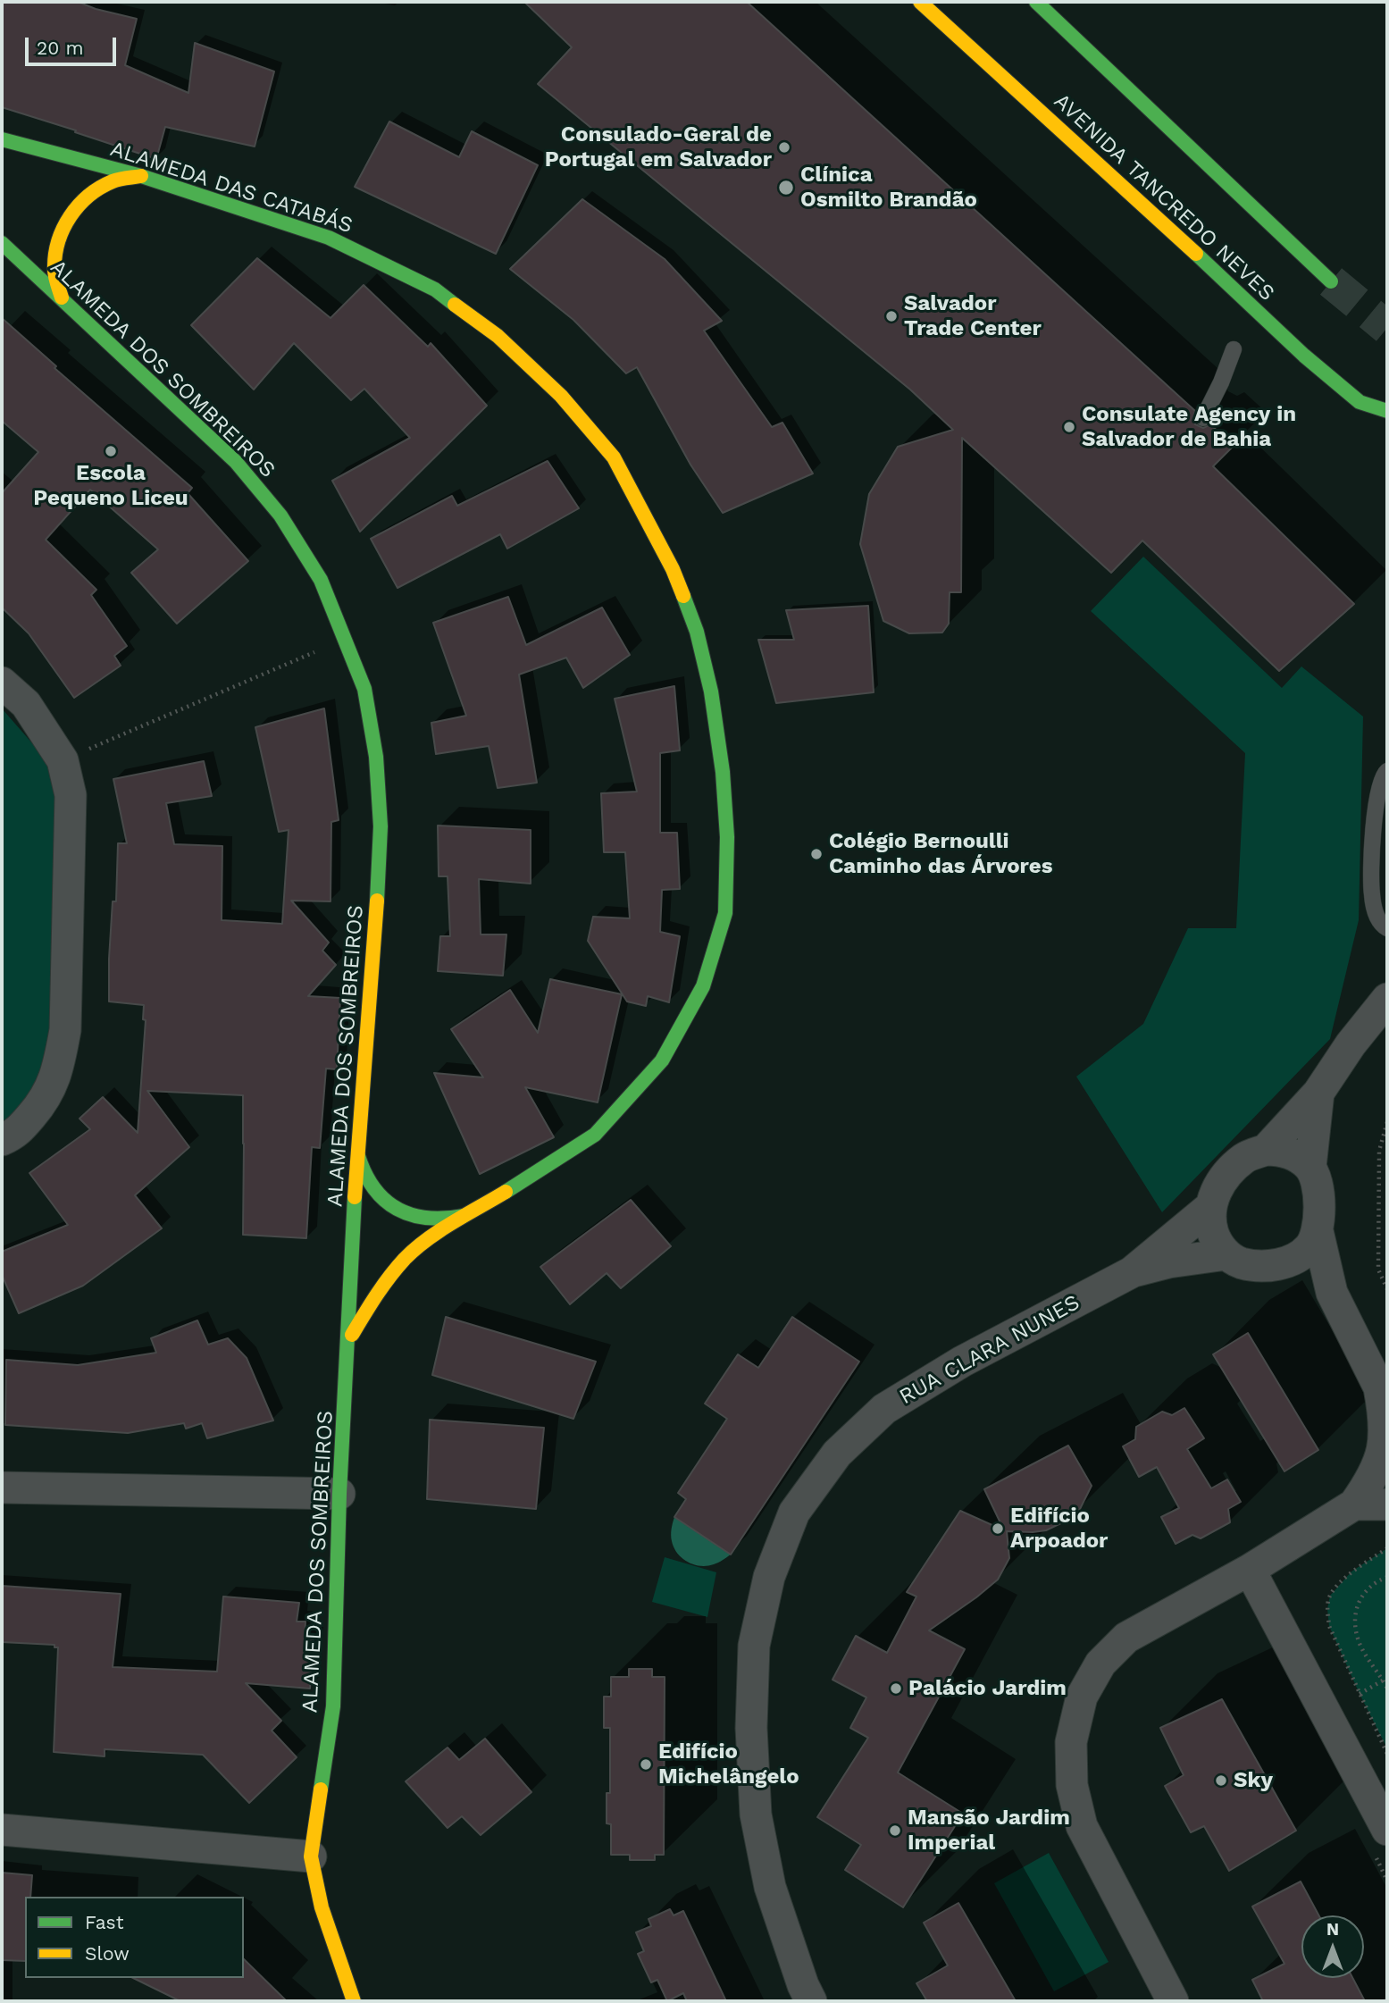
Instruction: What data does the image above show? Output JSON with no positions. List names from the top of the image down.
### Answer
{
  "streets": {
    "street": [
      "ALAMEDA DAS CATABÁS",
      "AVENIDA TANCREDO NEVES",
      "ALAMEDA DOS SOMBREIROS",
      "RUA CLARA NUNES"
    ]
  },
  "crossings": [
    ["ALAMEDA DAS CATABÁS", "ALAMEDA DOS SOMBREIROS"]
  ],
  "places": [
    "Consulado-Geral de Portugal em Salvador",
    "Clínica Osmilto Brandão",
    "Salvador Trade Center",
    "Consulate Agency in Salvador de Bahia",
    "Escola Pequeno Liceu",
    "Colégio Bernoulli Caminho das Árvores",
    "Edifício Arpoador",
    "Palácio Jardim",
    "Edifício Michelângelo",
    "Sky",
    "Mansão Jardim Imperial"
  ],
  "legend": ["Fast", "Slow"],
  "scale_bar": "20 m",
  "north": "top"
}
